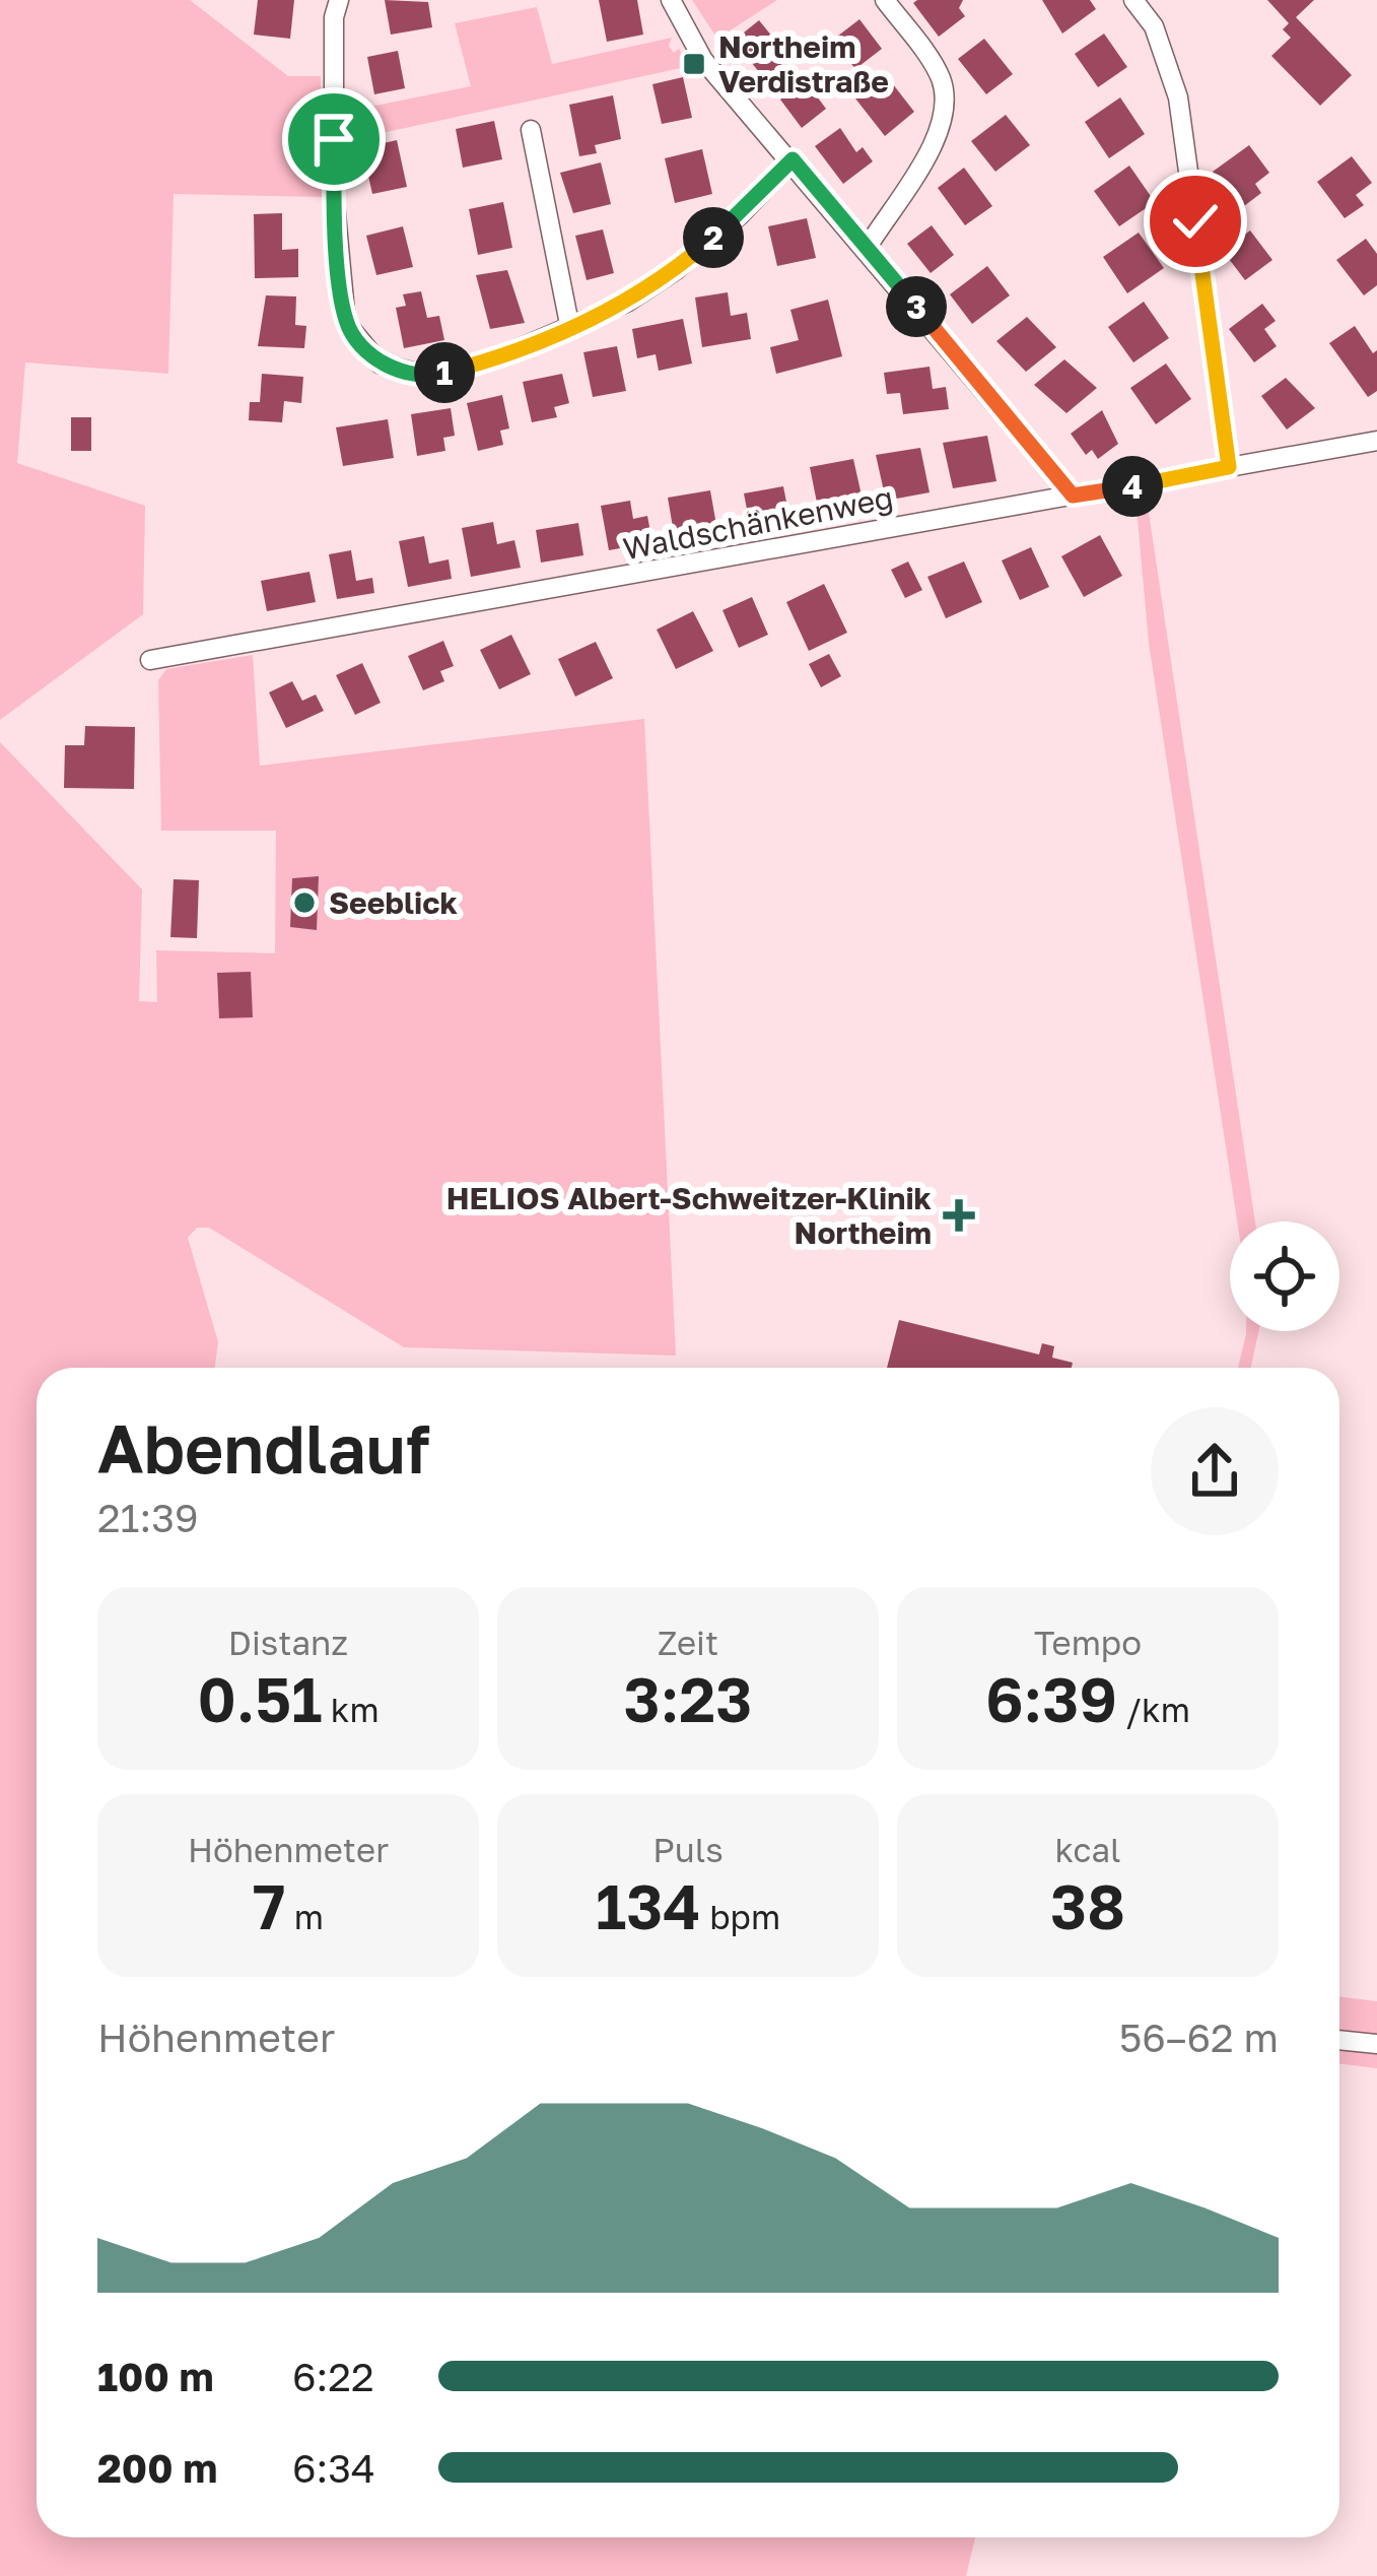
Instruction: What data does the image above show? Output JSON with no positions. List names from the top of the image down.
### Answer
{
  "streets": {
    "street": ["Waldschänkenweg"]
  },
  "places": {
    "transit": ["Northeim Verdistraße"],
    "other": ["Seeblick"],
    "health": ["HELIOS Albert-Schweitzer-Klinik Northeim"]
  },
  "page": {
    "pins": [
      "2",
      "3",
      "1",
      "4"
    ],
    "heading": ["Abendlauf", "21:39"],
    "stats": [
      ["Distanz", "0.51 km"],
      ["Zeit", "3:23"],
      ["Tempo", "6:39 /km"],
      ["Höhenmeter", "7 m"],
      ["Puls", "134 bpm"],
      ["kcal", "38"]
    ],
    "chart": ["Höhenmeter", "56–62 m"],
    "list": [
      {
        "name": "100 m",
        "note": "6:22"
      },
      {
        "name": "200 m",
        "note": "6:34"
      }
    ]
  }
}
